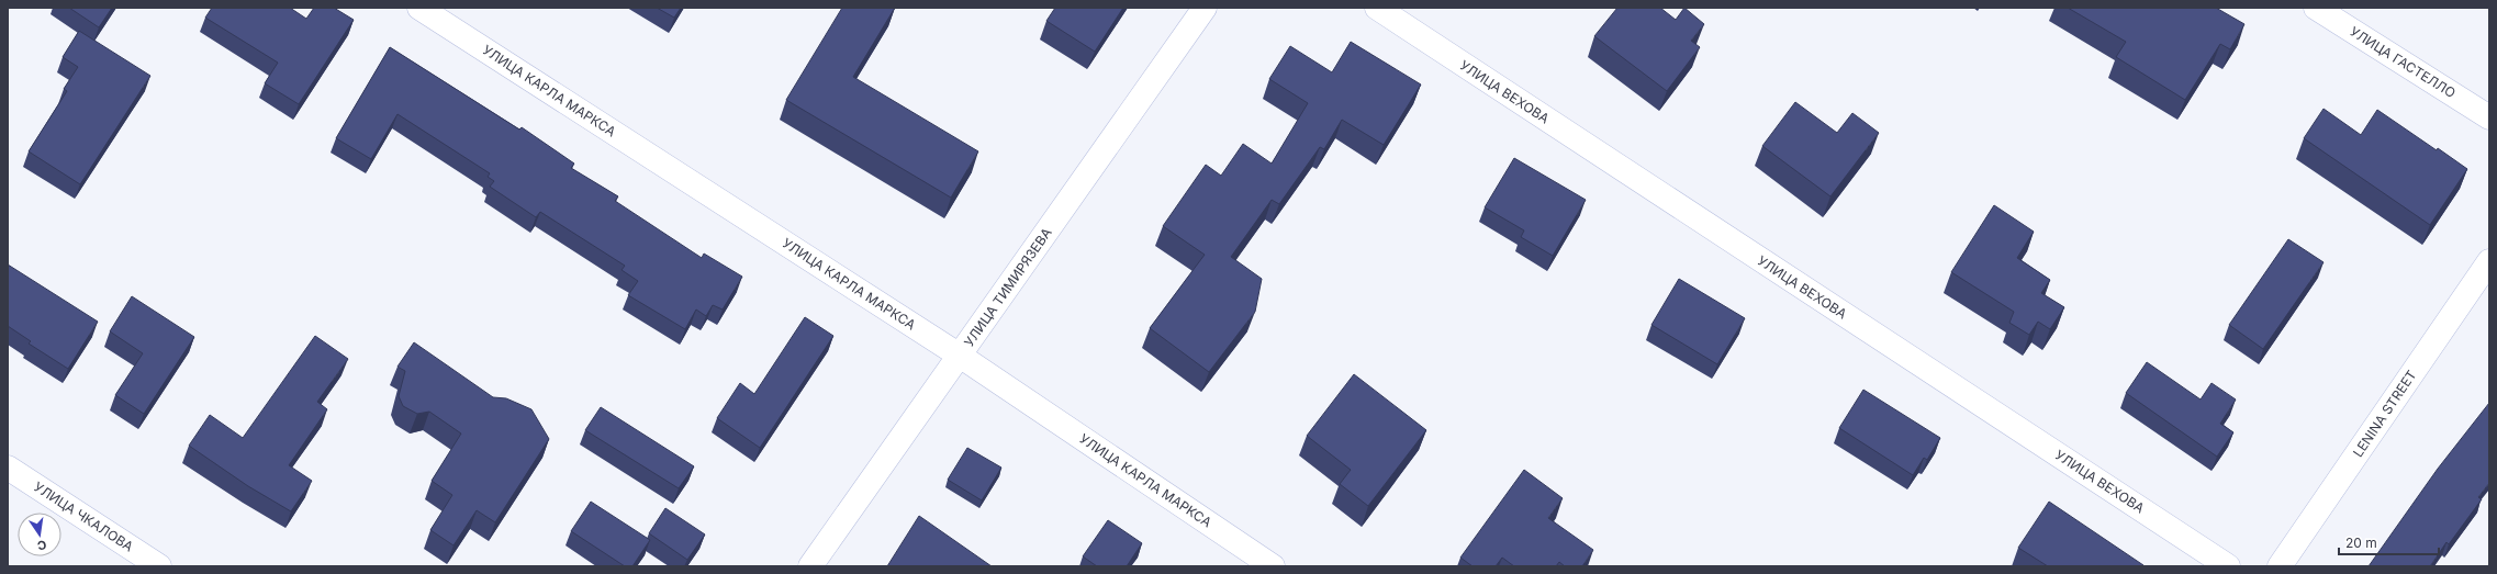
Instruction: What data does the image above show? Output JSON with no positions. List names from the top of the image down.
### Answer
{
  "streets": {
    "street": [
      "УЛИЦА ГАСТЕЛЛО",
      "УЛИЦА КАРЛА МАРКСА",
      "УЛИЦА ВЕХОВА",
      "УЛИЦА ТИМИРЯЗЕВА",
      "LENINA STREET",
      "УЛИЦА ЧКАЛОВА"
    ]
  },
  "crossings": [
    ["УЛИЦА КАРЛА МАРКСА", "УЛИЦА ТИМИРЯЗЕВА"]
  ],
  "scale_bar": "20 m",
  "north": "bottom"
}
